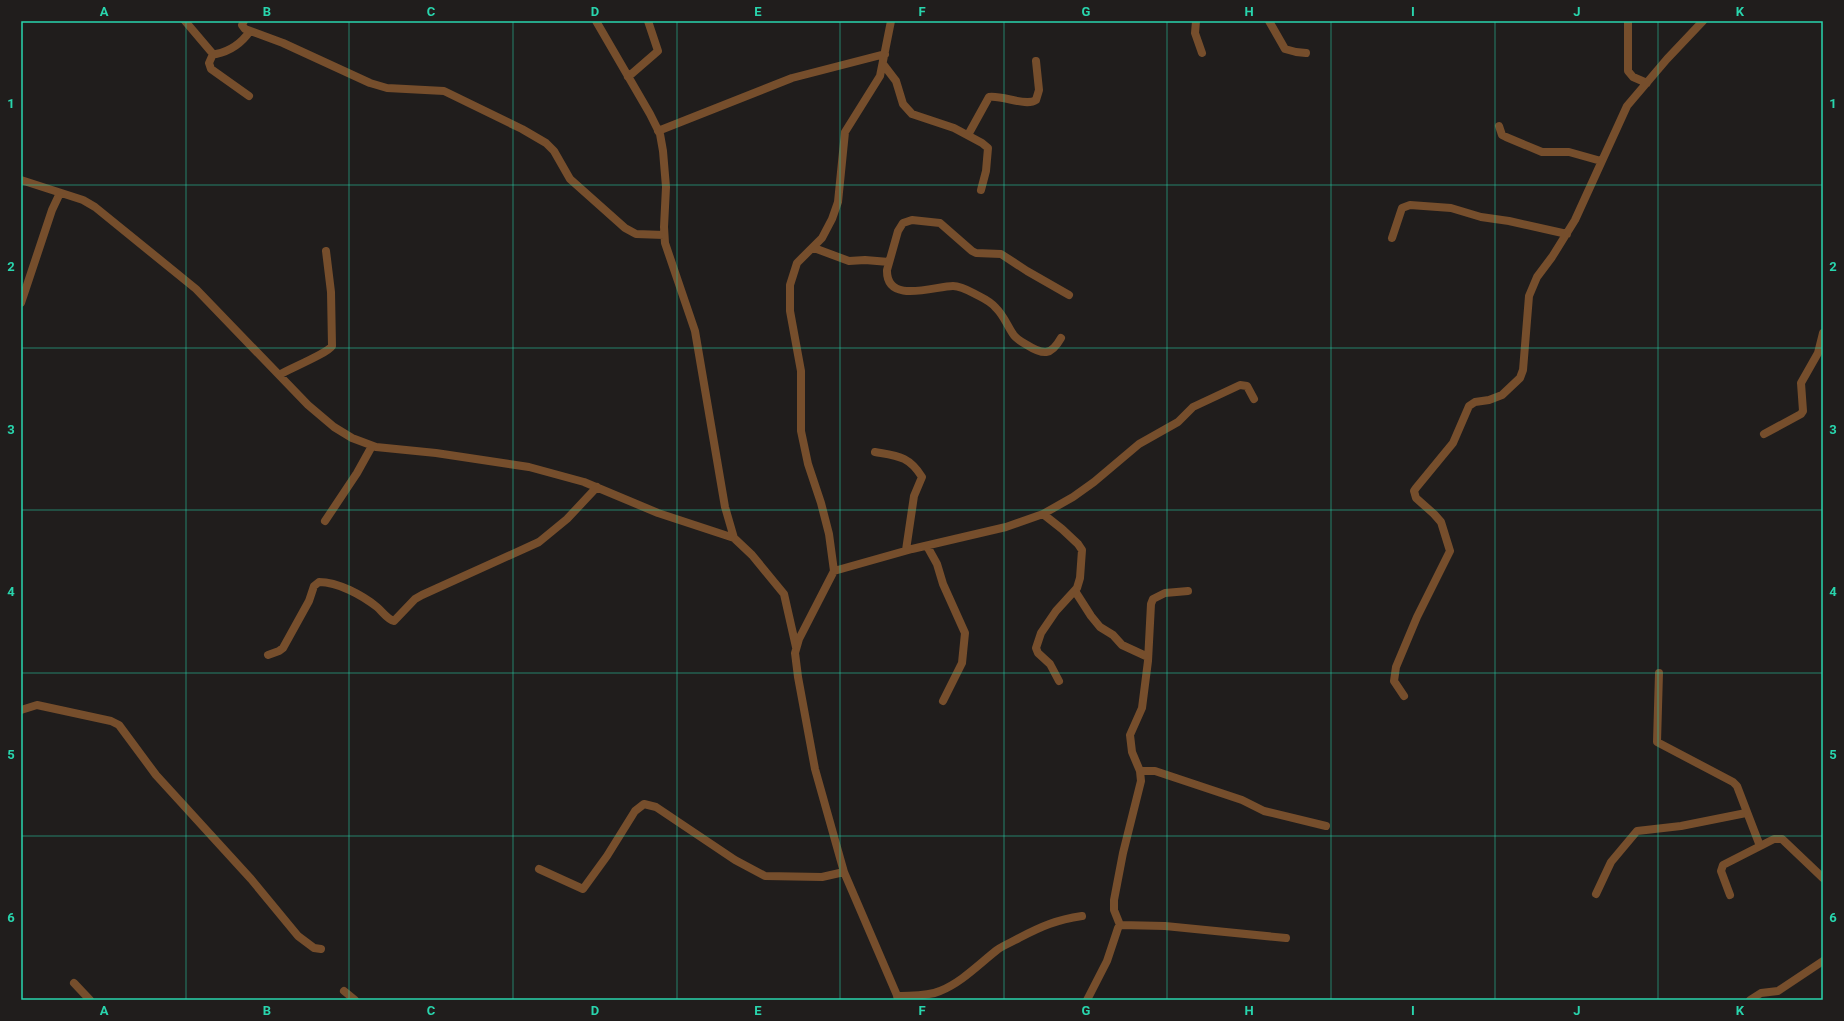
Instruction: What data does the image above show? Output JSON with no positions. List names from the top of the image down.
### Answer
{
  "grid": {
    "columns": [
      "A",
      "B",
      "C",
      "D",
      "E",
      "F",
      "G",
      "H",
      "I",
      "J",
      "K"
    ],
    "rows": [
      "1",
      "2",
      "3",
      "4",
      "5",
      "6"
    ]
  }
}
